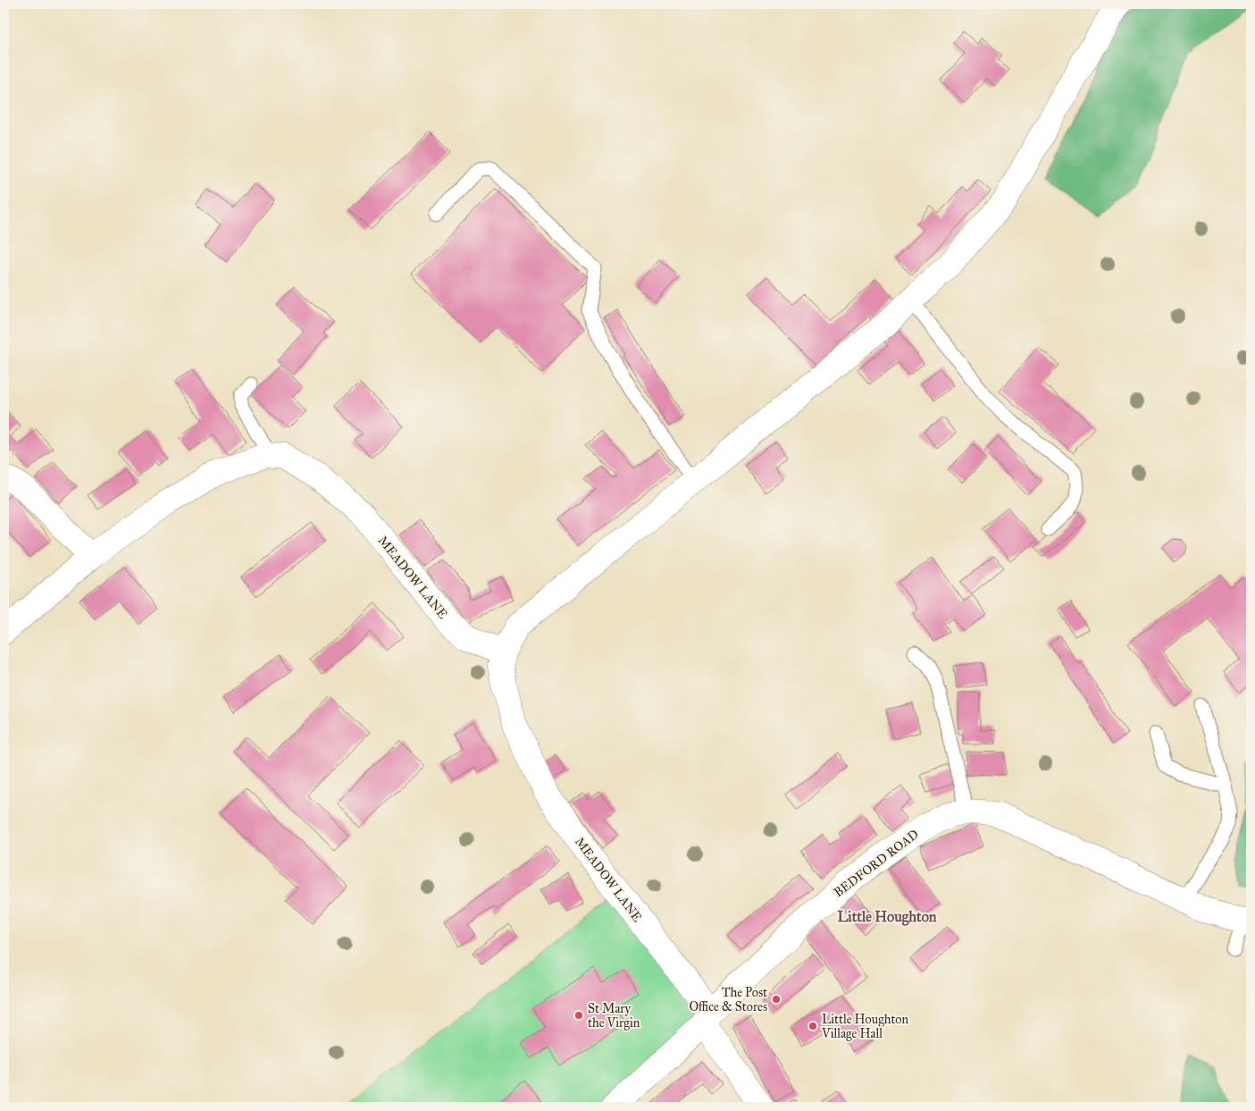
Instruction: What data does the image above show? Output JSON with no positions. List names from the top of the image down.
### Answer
{
  "streets": {
    "street": ["MEADOW LANE", "BEDFORD ROAD"]
  },
  "crossings": [
    ["MEADOW LANE", "BEDFORD ROAD"]
  ],
  "districts": ["Little Houghton"],
  "places": ["The Post Office & Stores", "St Mary the Virgin", "Little Houghton Village Hall"]
}
